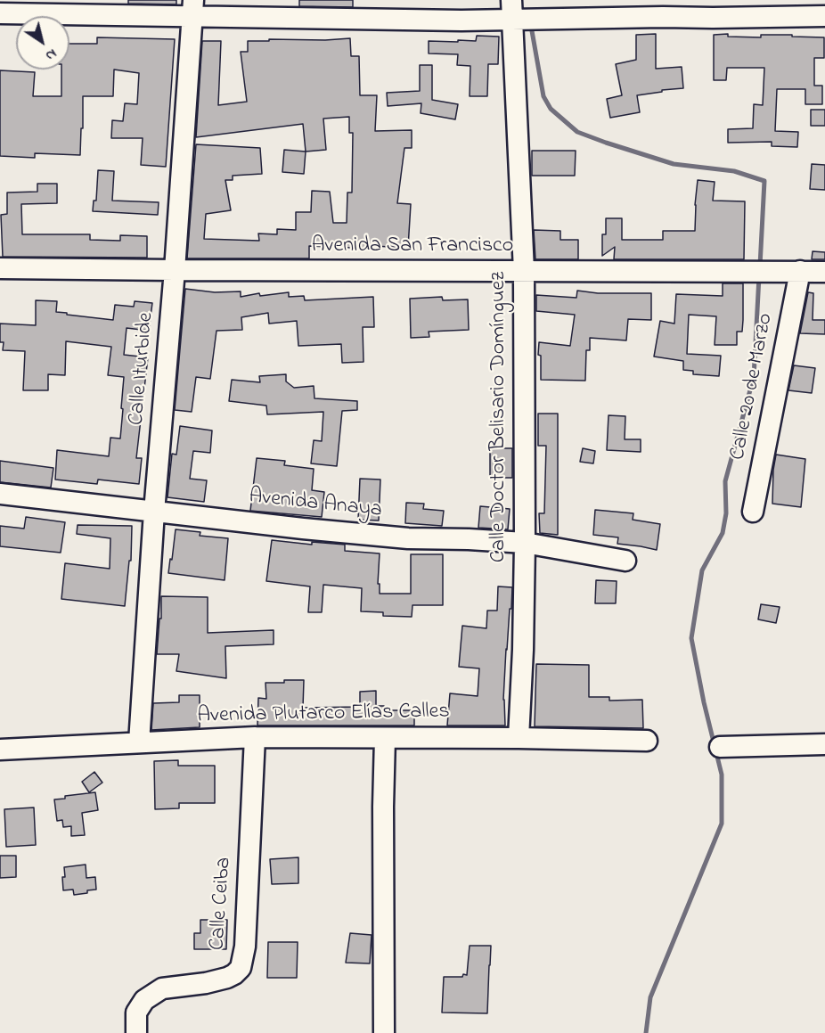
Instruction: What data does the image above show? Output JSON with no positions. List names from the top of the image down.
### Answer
{
  "streets": {
    "street": [
      "Avenida San Francisco",
      "Calle Iturbide",
      "Calle 20 de Marzo",
      "Calle Doctor Belisario Domínguez",
      "Avenida Anaya",
      "Avenida Plutarco Elías Calles",
      "Calle Ceiba"
    ]
  },
  "crossings": [
    ["Avenida San Francisco", "Calle Iturbide"],
    ["Avenida San Francisco", "Calle 20 de Marzo"],
    ["Avenida San Francisco", "Calle Doctor Belisario Domínguez"],
    ["Calle Iturbide", "Avenida Anaya"],
    ["Calle Iturbide", "Avenida Plutarco Elías Calles"],
    ["Calle Doctor Belisario Domínguez", "Avenida Anaya"],
    ["Calle Doctor Belisario Domínguez", "Avenida Plutarco Elías Calles"],
    ["Avenida Plutarco Elías Calles", "Calle Ceiba"]
  ],
  "north": "bottom right"
}
